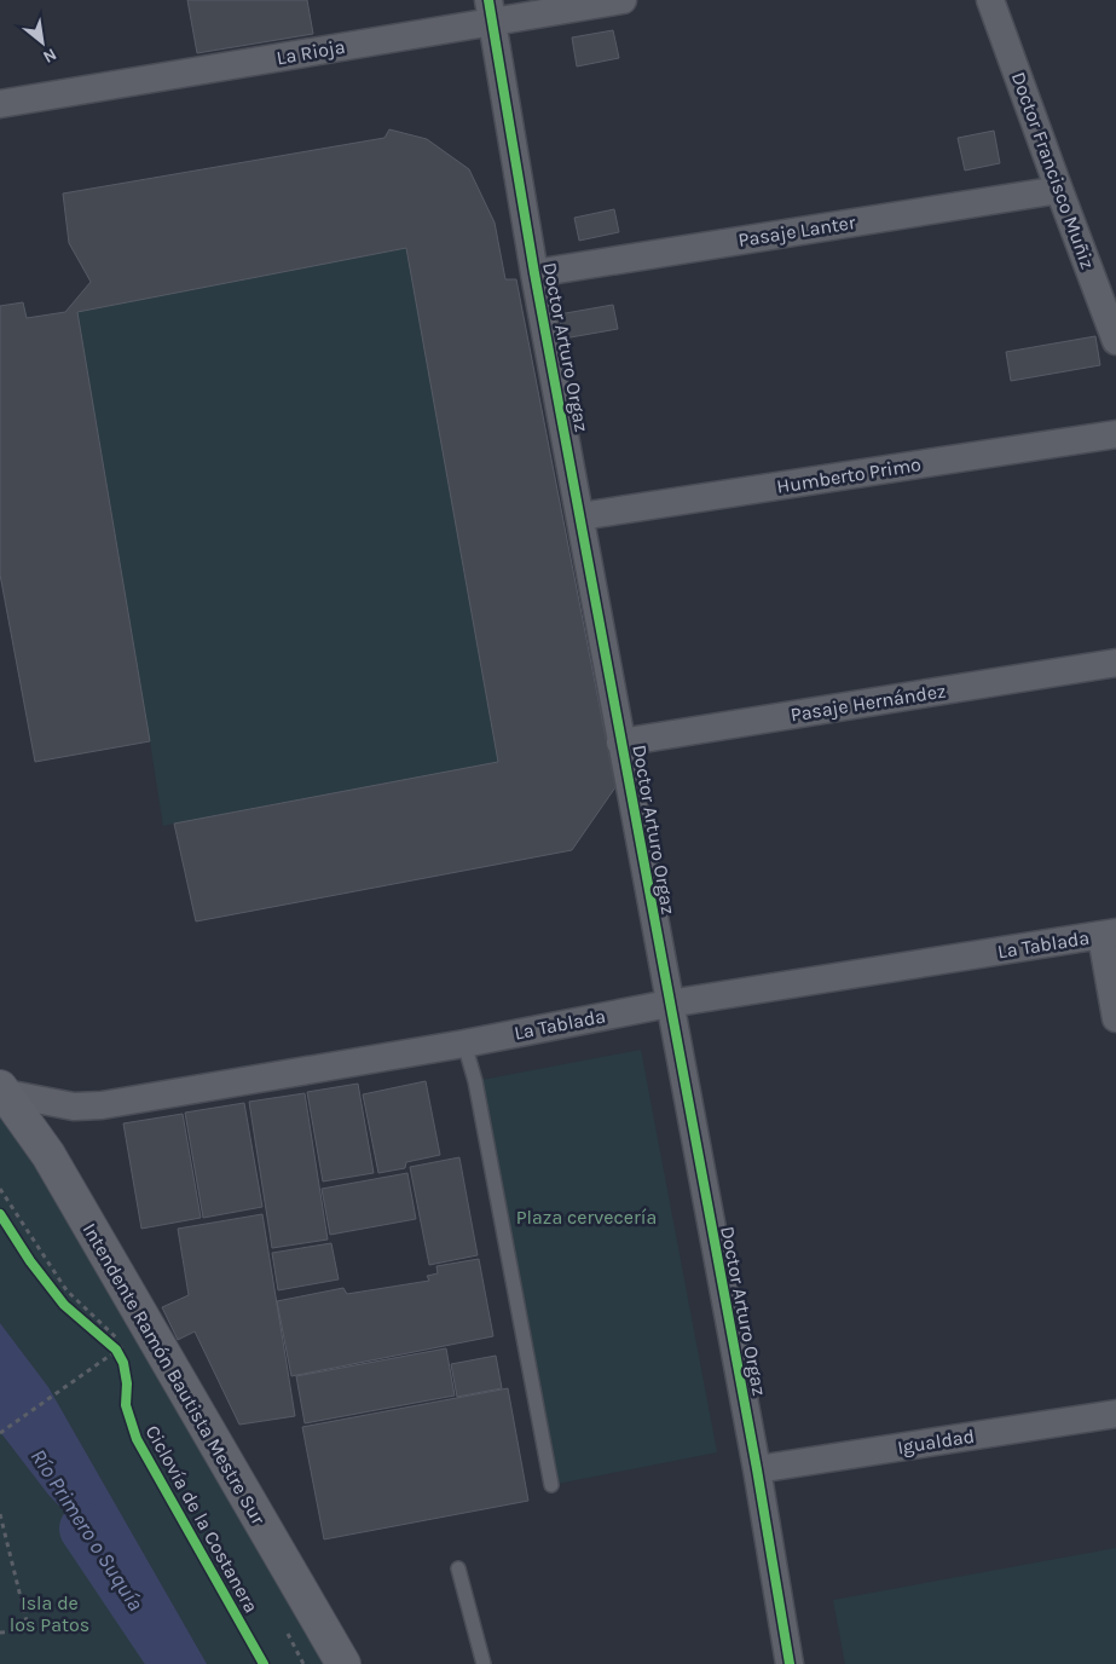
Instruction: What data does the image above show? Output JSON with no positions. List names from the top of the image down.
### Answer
{
  "streets": {
    "main road": ["Intendente Ramón Bautista Mestre Sur"],
    "street": [
      "La Rioja",
      "Doctor Francisco Muñiz",
      "Pasaje Lanter",
      "Doctor Arturo Orgaz",
      "Humberto Primo",
      "Pasaje Hernández",
      "La Tablada",
      "Igualdad"
    ],
    "cycle path": ["Ciclovía de la Costanera"]
  },
  "crossings": [
    ["La Rioja", "Doctor Arturo Orgaz"],
    ["Doctor Francisco Muñiz", "Pasaje Lanter"],
    ["Pasaje Lanter", "Doctor Arturo Orgaz"],
    ["Doctor Arturo Orgaz", "Humberto Primo"],
    ["Doctor Arturo Orgaz", "Pasaje Hernández"],
    ["Doctor Arturo Orgaz", "La Tablada"],
    ["Doctor Arturo Orgaz", "Igualdad"],
    ["La Tablada", "Intendente Ramón Bautista Mestre Sur"]
  ],
  "water": ["Río Primero o Suquía"],
  "parks": ["Plaza cervecería", "Isla de los Patos"],
  "north": "bottom right"
}
